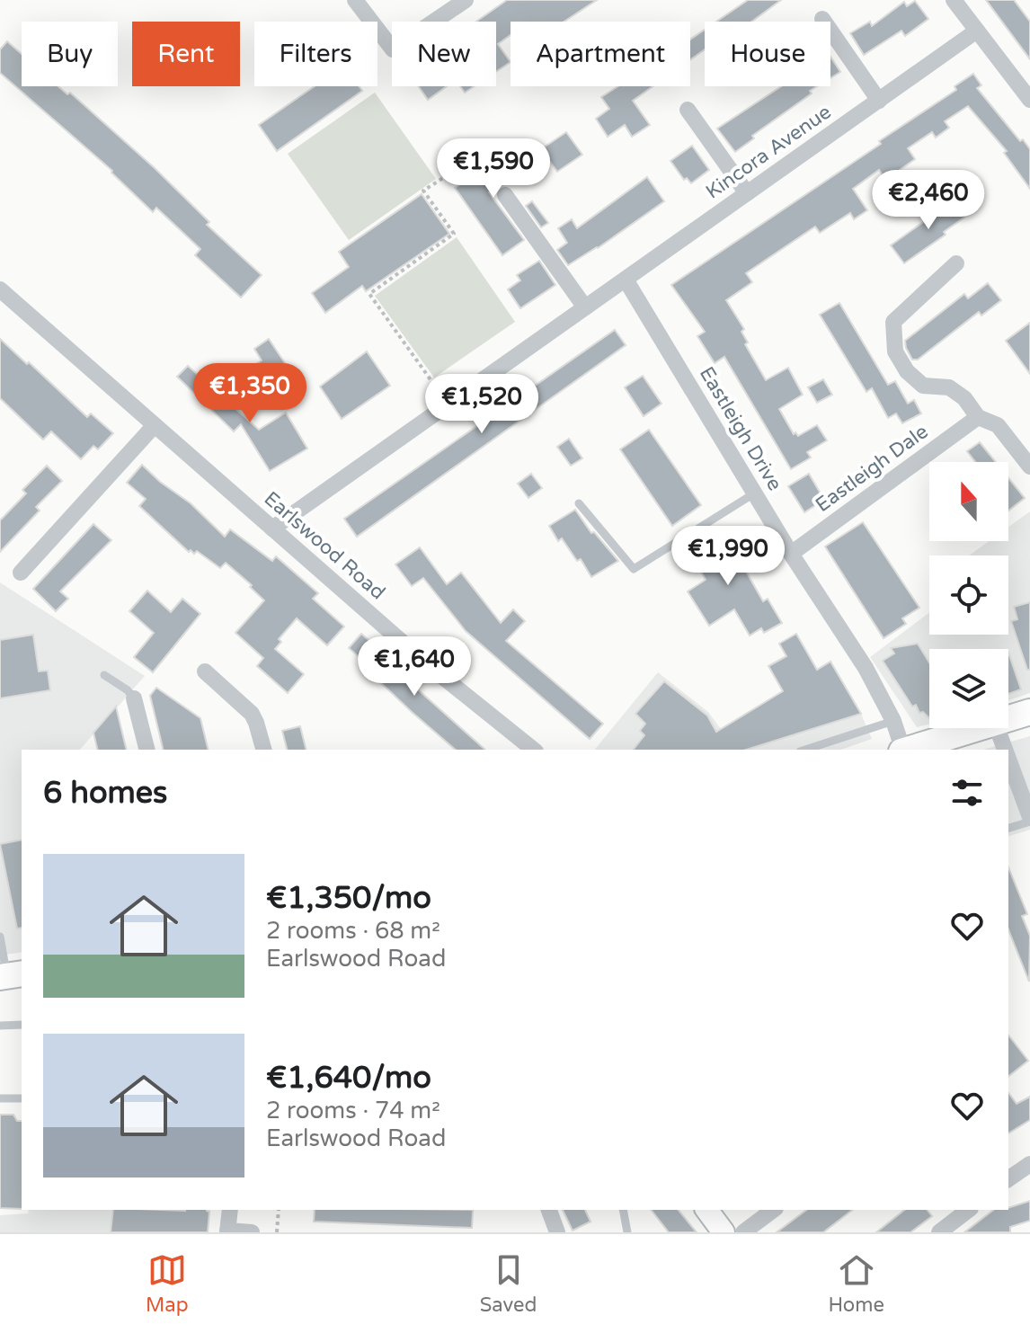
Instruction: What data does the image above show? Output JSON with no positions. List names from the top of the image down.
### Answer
{
  "streets": {
    "street": [
      "Kincora Avenue",
      "Eastleigh Drive",
      "Eastleigh Dale",
      "Earlswood Road"
    ]
  },
  "crossings": [
    ["Kincora Avenue", "Eastleigh Drive"],
    ["Kincora Avenue", "Earlswood Road"],
    ["Eastleigh Drive", "Eastleigh Dale"]
  ],
  "north": "top",
  "page": {
    "chip": [
      "Buy",
      "Rent",
      "Filters",
      "New",
      "Apartment",
      "House"
    ],
    "price": [
      "€1,590",
      "€2,460",
      "€1,350",
      "€1,520",
      "€1,990",
      "€1,640"
    ],
    "heading": "6 homes",
    "list": [
      {
        "name": "€1,350/mo",
        "note": "2 rooms · 68 m² · Earlswood Road"
      },
      {
        "name": "€1,640/mo",
        "note": "2 rooms · 74 m² · Earlswood Road"
      }
    ],
    "tabs": ["Map", "Saved", "Home"]
  }
}
